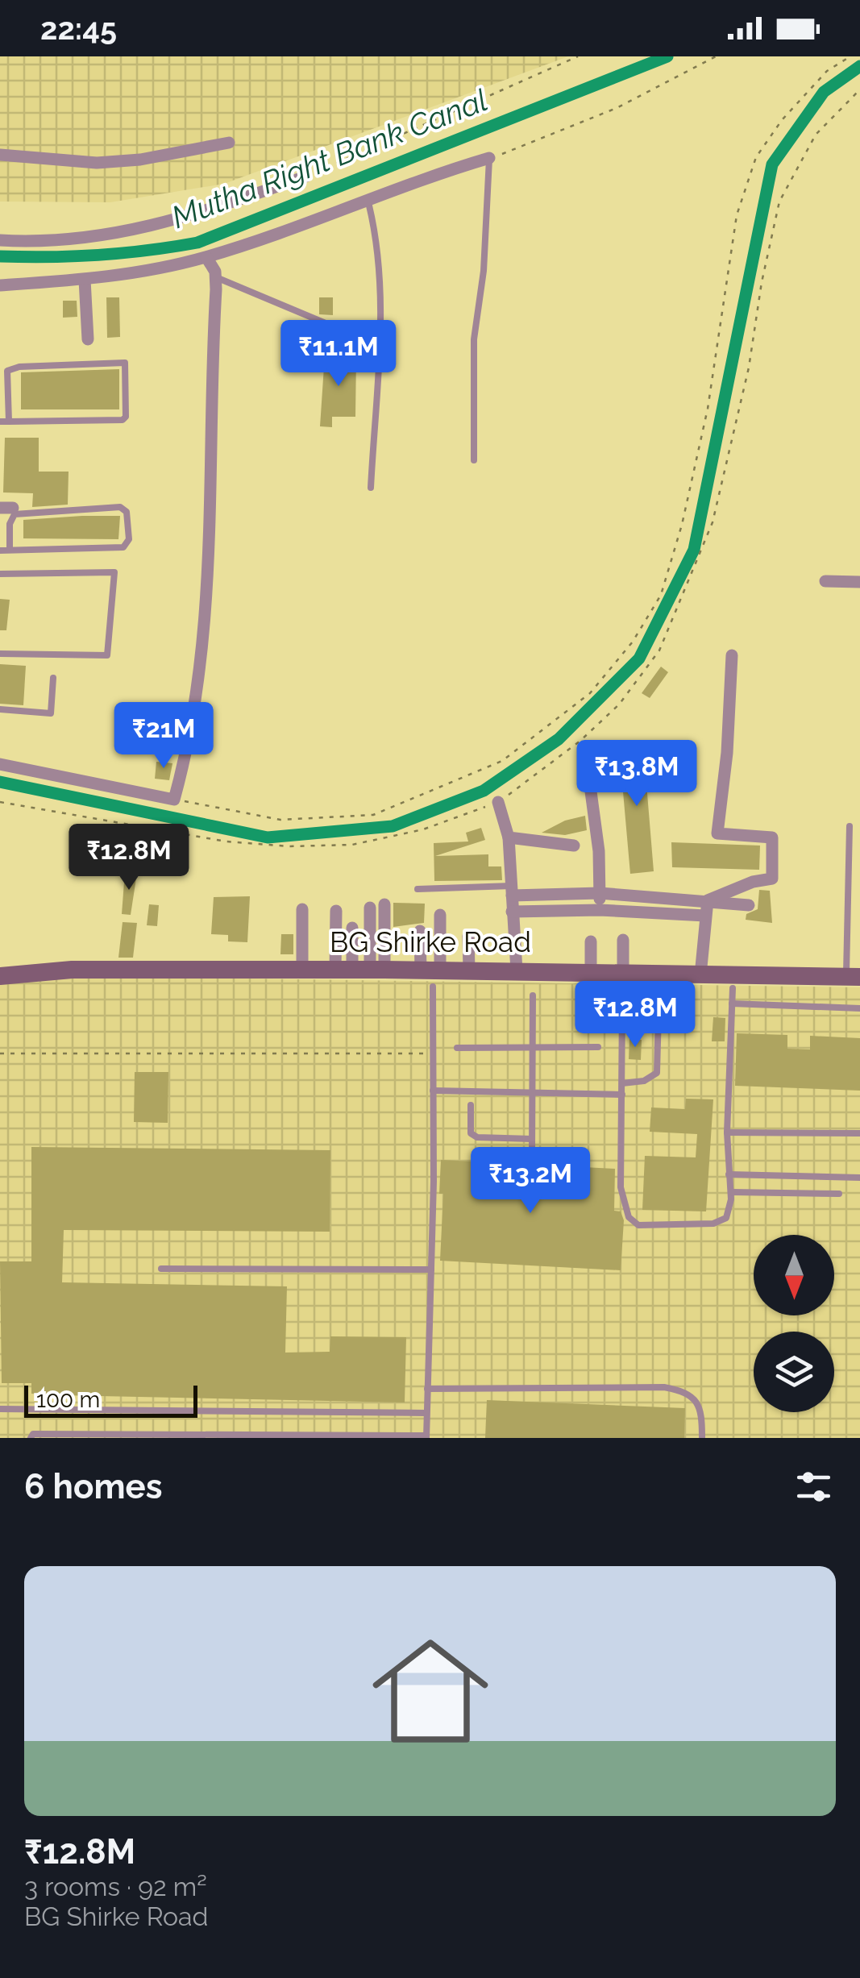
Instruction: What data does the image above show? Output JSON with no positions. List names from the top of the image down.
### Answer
{
  "streets": {
    "street": ["BG Shirke Road"]
  },
  "water": ["Mutha Right Bank Canal"],
  "scale_bar": "100 m",
  "north": "bottom",
  "page": {
    "status": "22:45",
    "price": [
      "₹11.1M",
      "₹21M",
      "₹13.8M",
      "₹12.8M",
      "₹12.8M",
      "₹13.2M"
    ],
    "scale": "100 m",
    "heading": "6 homes",
    "list": [
      {
        "name": "₹12.8M",
        "note": "3 rooms · 92 m² · BG Shirke Road"
      }
    ]
  }
}
